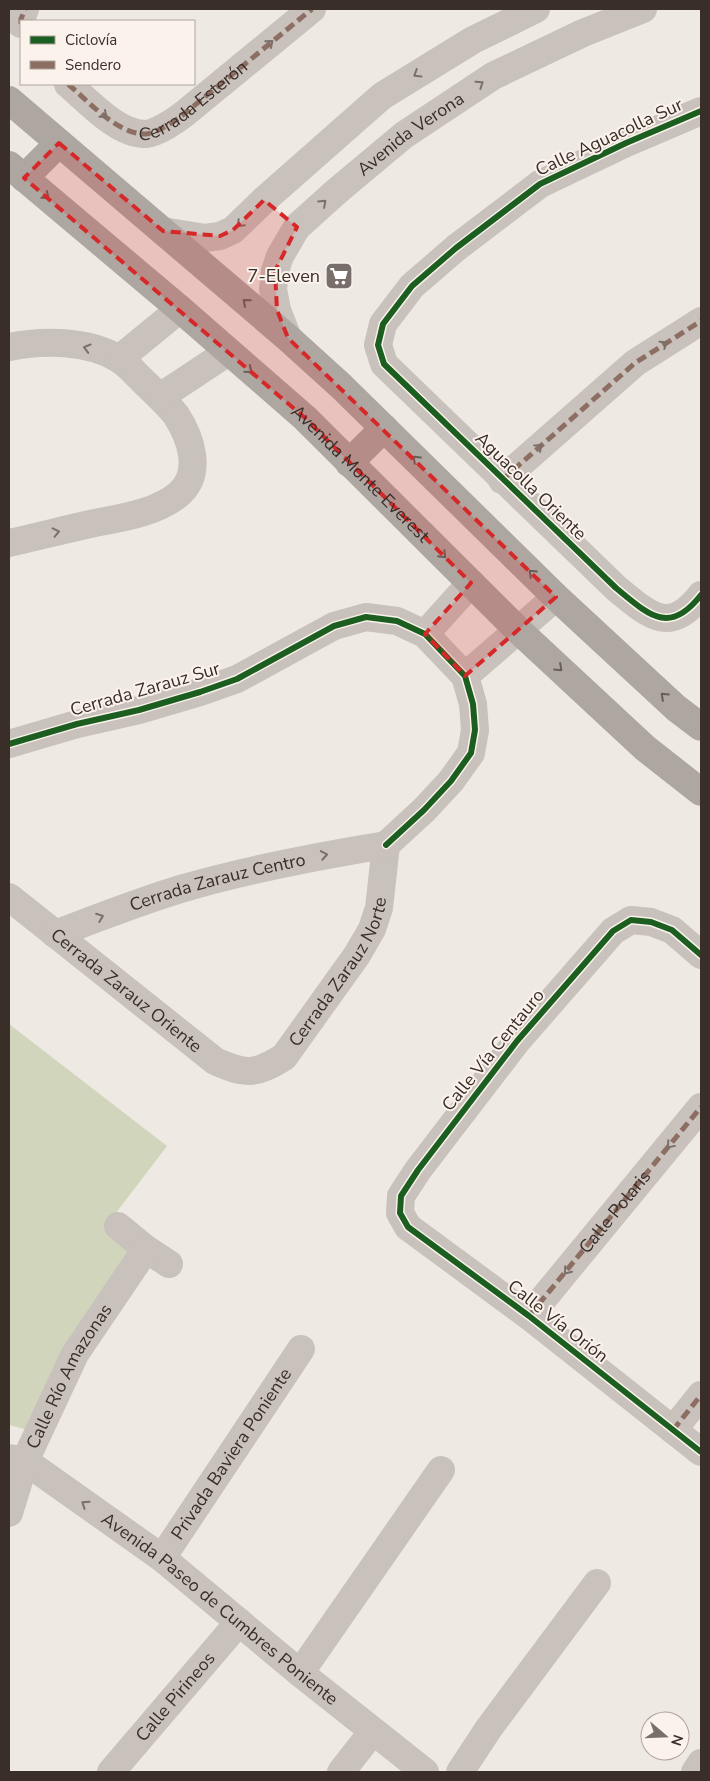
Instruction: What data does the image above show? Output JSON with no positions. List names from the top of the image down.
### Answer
{
  "streets": {
    "main road": ["Avenida Monte Everest"],
    "street": [
      "Cerrada Esterón",
      "Avenida Verona",
      "Calle Aguacolla Sur",
      "Aguacolla Oriente",
      "Cerrada Zarauz Sur",
      "Cerrada Zarauz Centro",
      "Cerrada Zarauz Norte",
      "Cerrada Zarauz Oriente",
      "Calle Vía Centauro",
      "Calle Polaris",
      "Calle Vía Orión",
      "Calle Río Amazonas",
      "Privada Baviera Poniente",
      "Avenida Paseo de Cumbres Poniente",
      "Calle Pirineos"
    ]
  },
  "crossings": [
    ["Calle Aguacolla Sur", "Aguacolla Oriente"],
    ["Cerrada Zarauz Centro", "Cerrada Zarauz Norte"],
    ["Cerrada Zarauz Centro", "Cerrada Zarauz Oriente"],
    ["Cerrada Zarauz Norte", "Cerrada Zarauz Oriente"],
    ["Calle Vía Centauro", "Calle Vía Orión"],
    ["Calle Polaris", "Calle Vía Orión"],
    ["Calle Río Amazonas", "Avenida Paseo de Cumbres Poniente"],
    ["Privada Baviera Poniente", "Avenida Paseo de Cumbres Poniente"],
    ["Avenida Paseo de Cumbres Poniente", "Calle Pirineos"]
  ],
  "one_way": ["Cerrada Zarauz Centro", "Calle Polaris"],
  "places": {
    "supermarket": ["7-Eleven"]
  },
  "legend": ["Ciclovía", "Sendero"],
  "north": "right"
}
